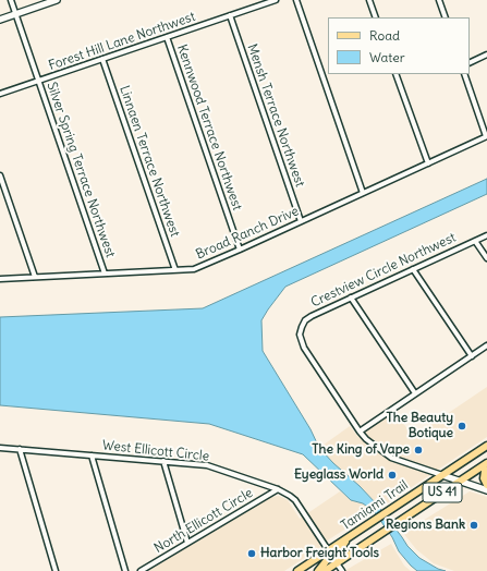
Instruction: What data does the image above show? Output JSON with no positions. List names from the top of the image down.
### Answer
{
  "streets": {
    "main road": ["US 41", "Tamiami Trail"],
    "street": [
      "Forest Hill Lane Northwest",
      "Mensh Terrace Northwest",
      "Kennwood Terrace Northwest",
      "Linnaen Terrace Northwest",
      "Silver Spring Terrace Northwest",
      "Broad Ranch Drive",
      "Crestview Circle Northwest",
      "West Ellicott Circle",
      "North Ellicott Circle"
    ]
  },
  "crossings": [
    ["Forest Hill Lane Northwest", "Mensh Terrace Northwest"],
    ["Forest Hill Lane Northwest", "Kennwood Terrace Northwest"],
    ["Forest Hill Lane Northwest", "Linnaen Terrace Northwest"],
    ["Forest Hill Lane Northwest", "Silver Spring Terrace Northwest"],
    ["Mensh Terrace Northwest", "Broad Ranch Drive"],
    ["Kennwood Terrace Northwest", "Broad Ranch Drive"],
    ["Linnaen Terrace Northwest", "Broad Ranch Drive"],
    ["Silver Spring Terrace Northwest", "Broad Ranch Drive"],
    ["Crestview Circle Northwest", "Tamiami Trail"],
    ["West Ellicott Circle", "Tamiami Trail"],
    ["West Ellicott Circle", "North Ellicott Circle"]
  ],
  "places": [
    "The Beauty Botique",
    "The King of Vape",
    "Eyeglass World",
    "Regions Bank",
    "Harbor Freight Tools"
  ],
  "legend": ["Road", "Water"]
}
